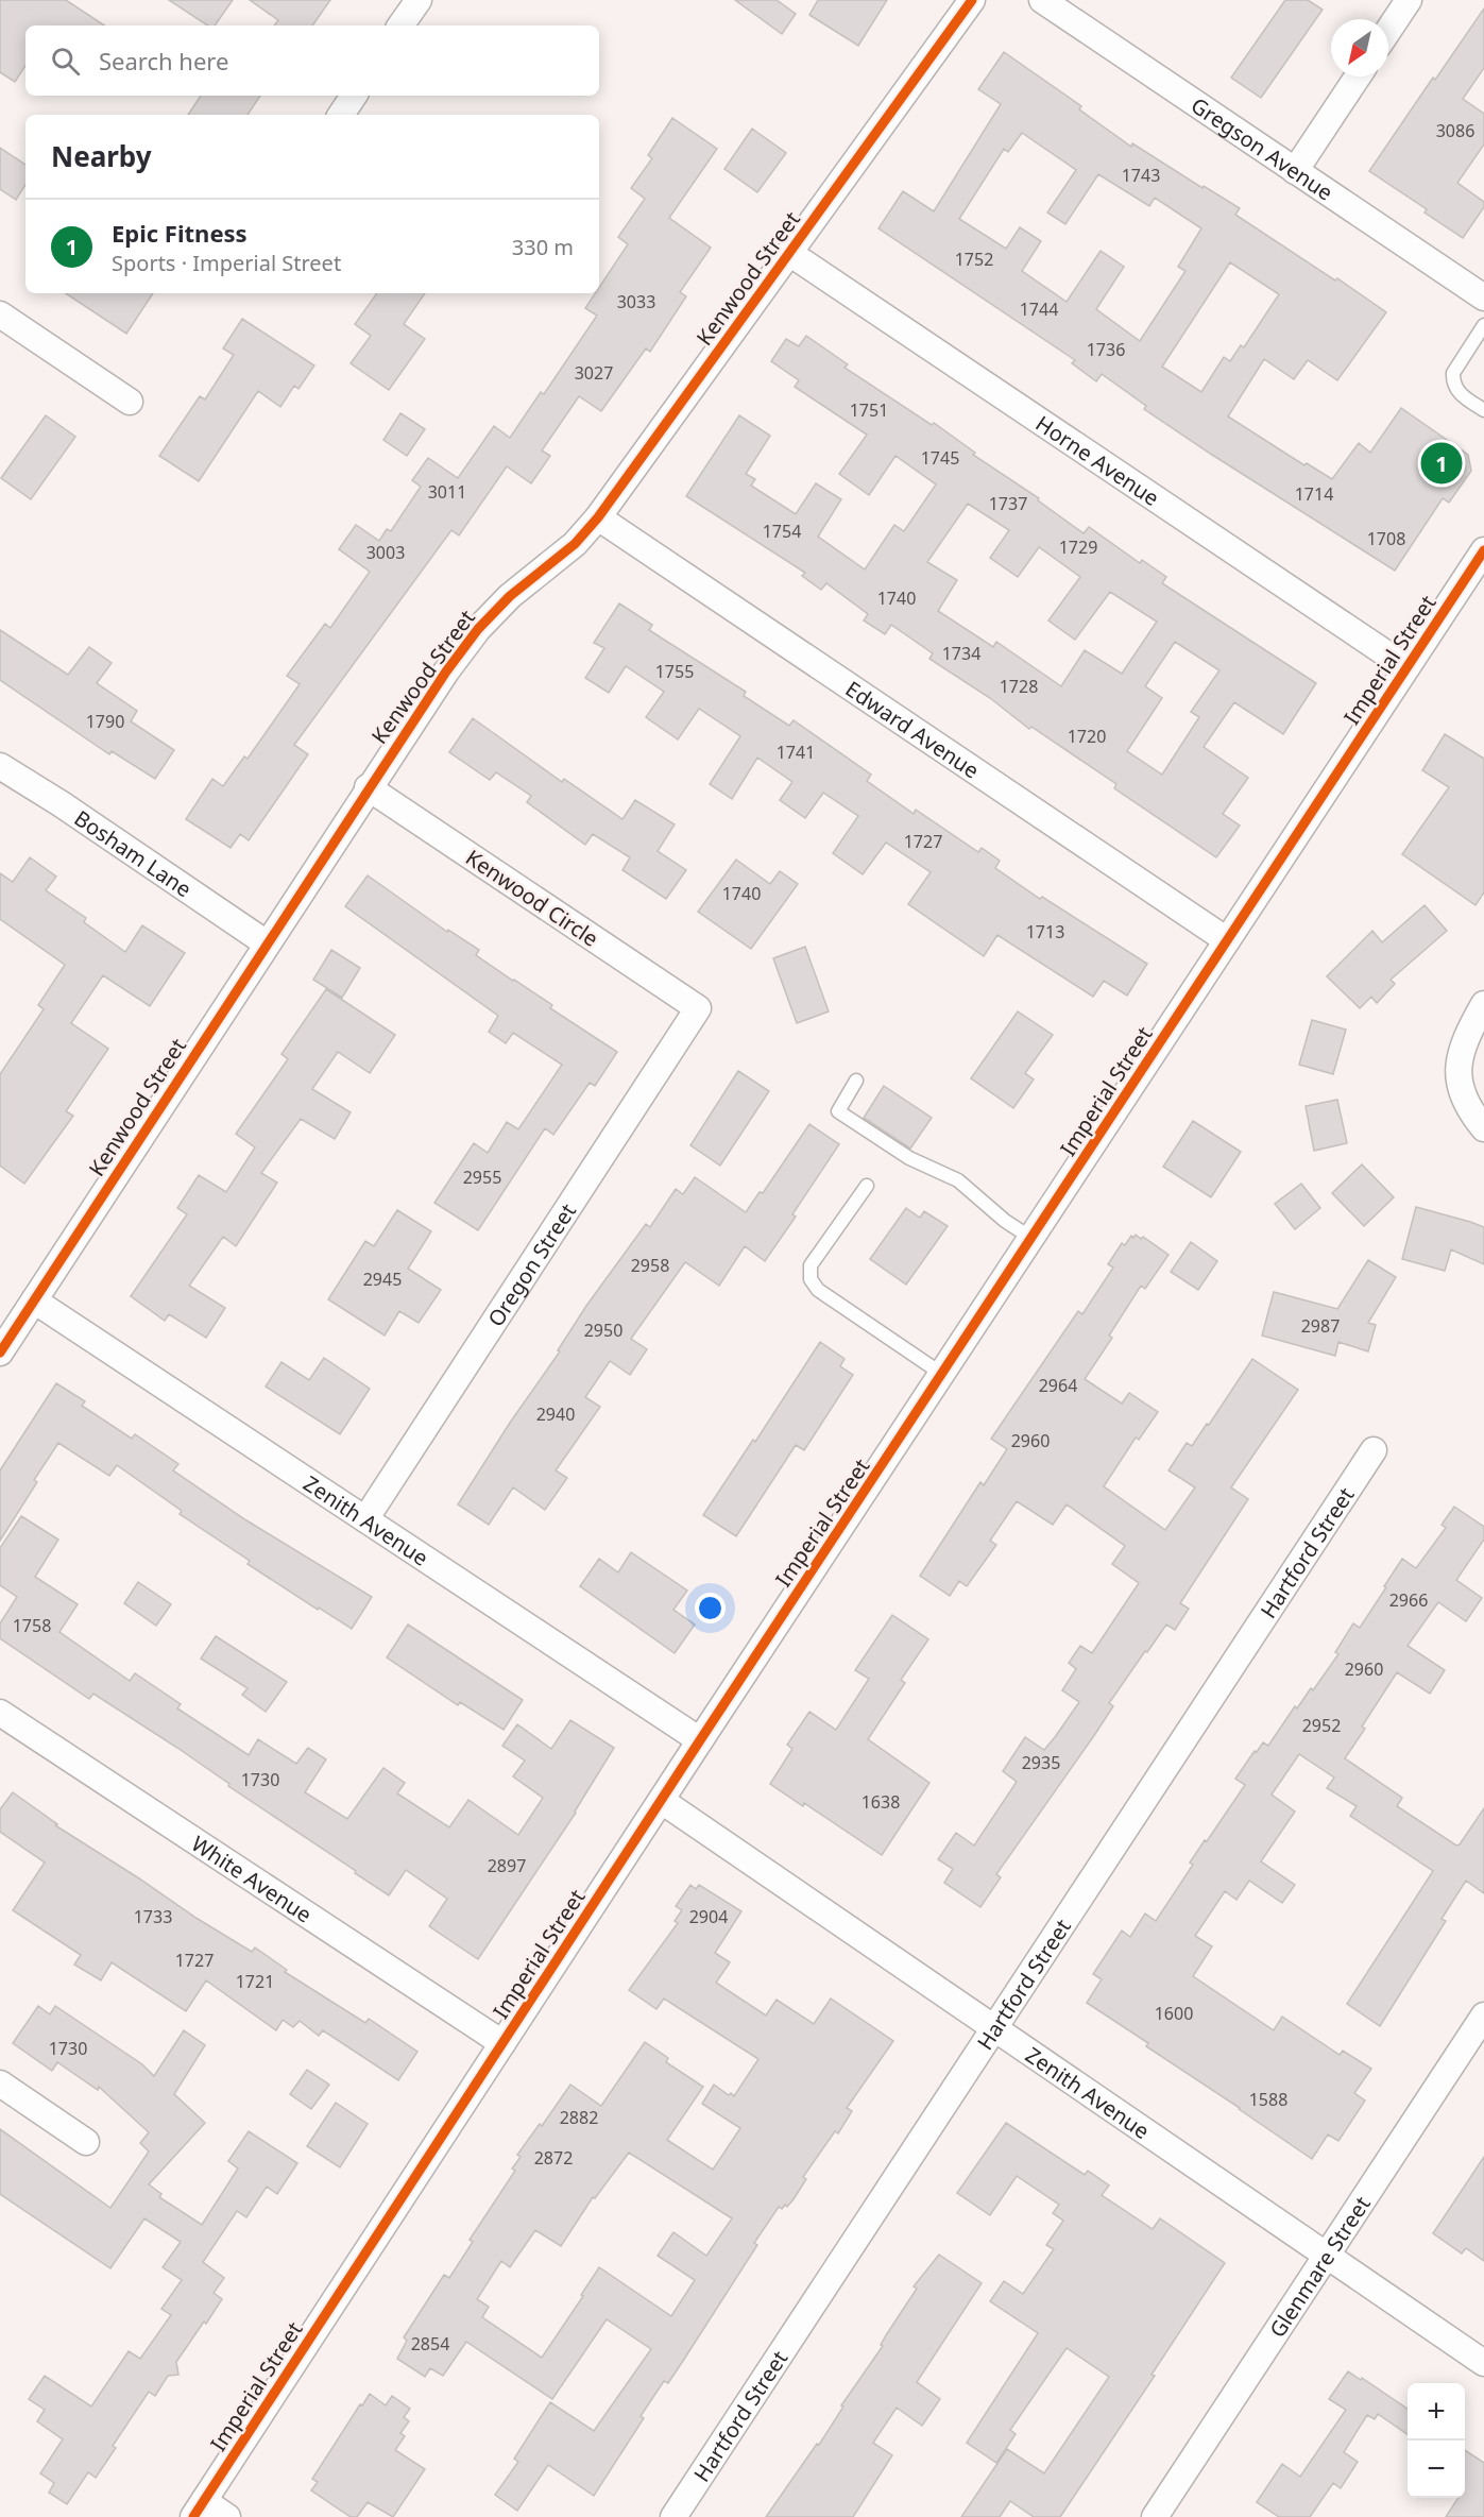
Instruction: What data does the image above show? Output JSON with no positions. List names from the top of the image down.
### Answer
{
  "streets": {
    "street": [
      "Gregson Avenue",
      "Kenwood Street",
      "Horne Avenue",
      "Imperial Street",
      "Edward Avenue",
      "Bosham Lane",
      "Kenwood Circle",
      "Oregon Street",
      "Zenith Avenue",
      "Hartford Street",
      "White Avenue",
      "Glenmare Street"
    ]
  },
  "crossings": [
    ["Kenwood Street", "Horne Avenue"],
    ["Kenwood Street", "Edward Avenue"],
    ["Kenwood Street", "Bosham Lane"],
    ["Kenwood Street", "Kenwood Circle"],
    ["Kenwood Street", "Zenith Avenue"],
    ["Horne Avenue", "Imperial Street"],
    ["Imperial Street", "Edward Avenue"],
    ["Imperial Street", "Zenith Avenue"],
    ["Imperial Street", "White Avenue"],
    ["Kenwood Circle", "Oregon Street"],
    ["Oregon Street", "Zenith Avenue"],
    ["Zenith Avenue", "Hartford Street"],
    ["Zenith Avenue", "Glenmare Street"]
  ],
  "house_numbers": [
    "3086",
    "1743",
    "1752",
    "3033",
    "1744",
    "1736",
    "3027",
    "1751",
    "1745",
    "3011",
    "1714",
    "1737",
    "1754",
    "1708",
    "1729",
    "3003",
    "1740",
    "1734",
    "1755",
    "1728",
    "1790",
    "1720",
    "1741",
    "1727",
    "1740",
    "1713",
    "2955",
    "2958",
    "2945",
    "2987",
    "2950",
    "2964",
    "2940",
    "2960",
    "2966",
    "1758",
    "2960",
    "2952",
    "2935",
    "1730",
    "1638",
    "2897",
    "1733",
    "2904",
    "1727",
    "1721",
    "1600",
    "1730",
    "1588",
    "2882",
    "2872",
    "2854"
  ],
  "north": "bottom left",
  "page": {
    "search": "Search here",
    "heading": "Nearby",
    "list": [
      {
        "mark": "1",
        "name": "Epic Fitness",
        "note": "Sports · Imperial Street",
        "value": "330 m"
      }
    ],
    "pins": "1",
    "map_buttons": ["+", "−"]
  }
}
